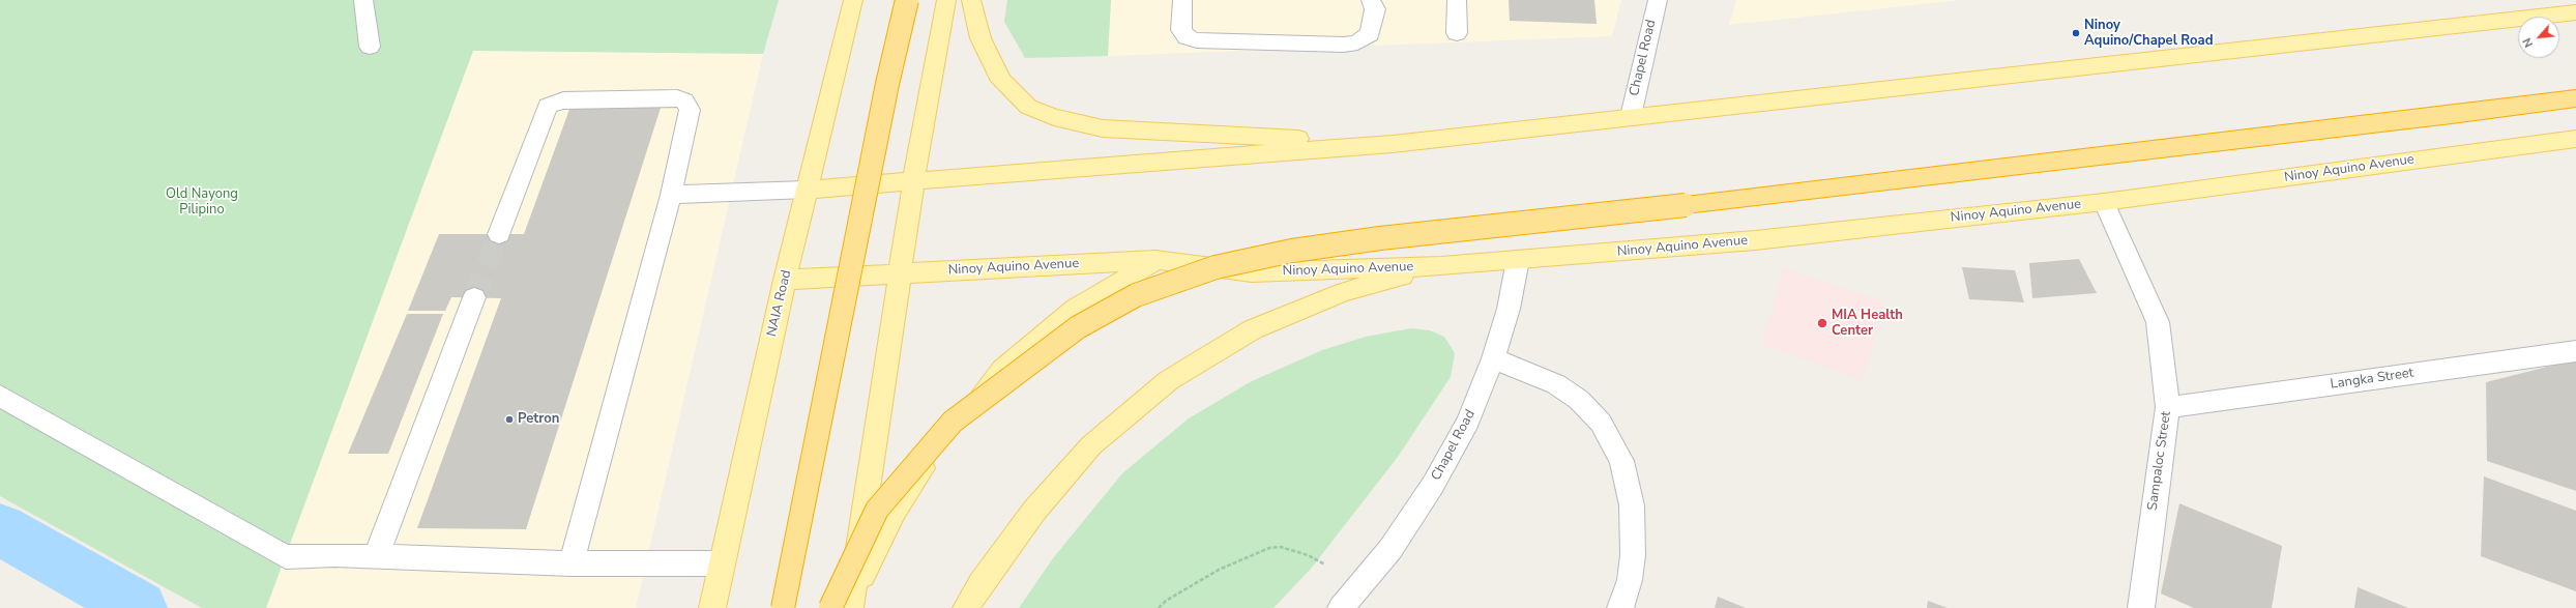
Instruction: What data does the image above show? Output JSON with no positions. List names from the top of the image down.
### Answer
{
  "streets": {
    "main road": ["Ninoy Aquino Avenue", "NAIA Road"],
    "street": ["Chapel Road", "Langka Street", "Sampaloc Street"]
  },
  "crossings": [
    ["Chapel Road", "Ninoy Aquino Avenue"],
    ["Ninoy Aquino Avenue", "NAIA Road"],
    ["Ninoy Aquino Avenue", "Sampaloc Street"],
    ["Langka Street", "Sampaloc Street"]
  ],
  "parks": ["Old Nayong Pilipino"],
  "places": ["Ninoy Aquino/Chapel Road", "MIA Health Center", "Petron"],
  "north": "bottom left"
}
